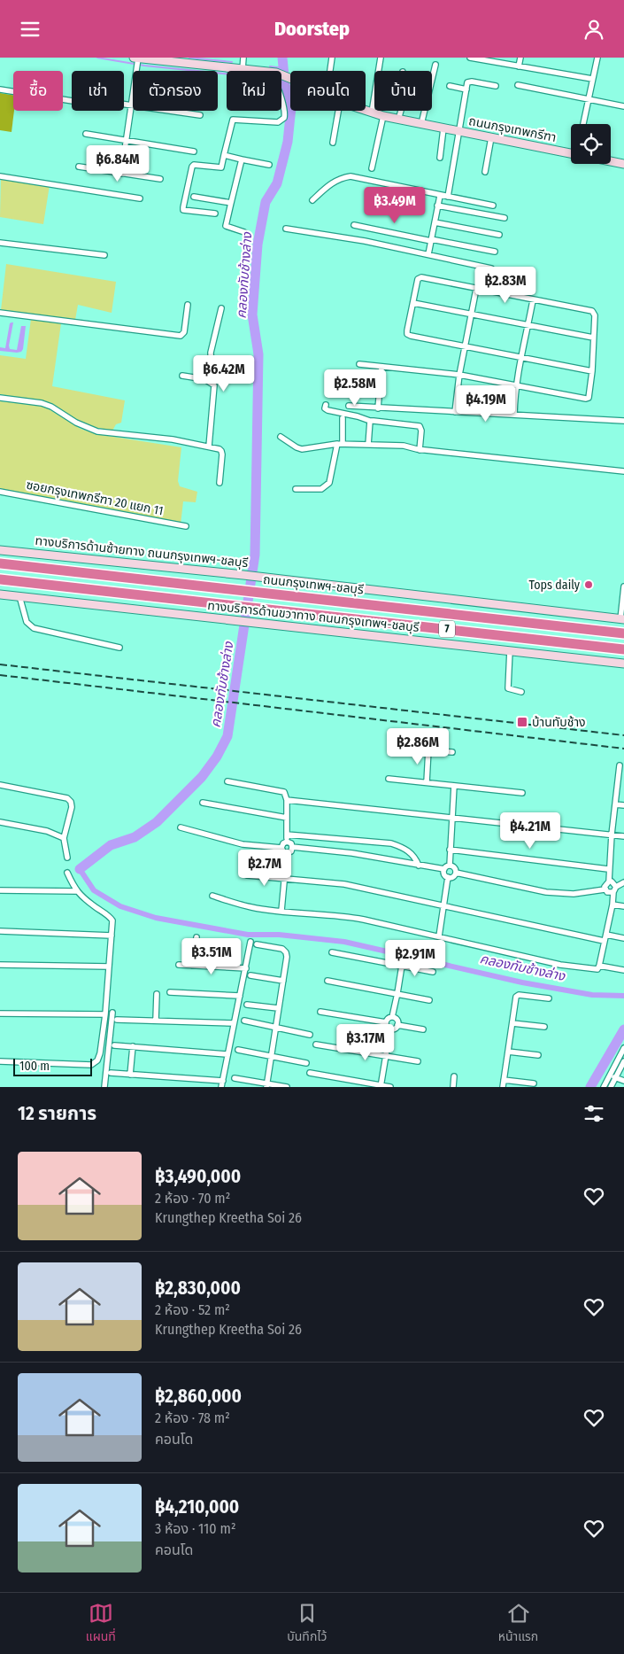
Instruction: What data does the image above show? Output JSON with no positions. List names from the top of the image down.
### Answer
{
  "streets": {
    "highway": ["ถนนกรุงเทพฯ-ชลบุรี", "7"],
    "main road": ["ถนนกรุงเทพกรีฑา", "ทางบริการด้านซ้ายทาง ถนนกรุงเทพฯ-ชลบุรี", "ทางบริการด้านขวาทาง ถนนกรุงเทพฯ-ชลบุรี"],
    "street": ["ซอยกรุงเทพกรีฑา 20 แยก 11"]
  },
  "water": ["คลองทับช้างล่าง"],
  "places": {
    "other": ["Tops daily"],
    "transit": ["บ้านทับช้าง"]
  },
  "scale_bar": "100 m",
  "page": {
    "header": "Doorstep",
    "chip": [
      "ซื้อ",
      "เช่า",
      "ตัวกรอง",
      "ใหม่",
      "คอนโด",
      "บ้าน"
    ],
    "price": [
      "฿6.84M",
      "฿3.49M",
      "฿2.83M",
      "฿6.42M",
      "฿2.58M",
      "฿4.19M",
      "฿2.86M",
      "฿4.21M",
      "฿2.7M",
      "฿3.51M",
      "฿2.91M",
      "฿3.17M"
    ],
    "scale": "100 m",
    "heading": "12 รายการ",
    "list": [
      {
        "name": "฿3,490,000",
        "note": "2 ห้อง · 70 m² · Krungthep Kreetha Soi 26"
      },
      {
        "name": "฿2,830,000",
        "note": "2 ห้อง · 52 m² · Krungthep Kreetha Soi 26"
      },
      {
        "name": "฿2,860,000",
        "note": "2 ห้อง · 78 m² · คอนโด"
      },
      {
        "name": "฿4,210,000",
        "note": "3 ห้อง · 110 m² · คอนโด"
      }
    ],
    "tabs": ["แผนที่", "บันทึกไว้", "หน้าแรก"]
  }
}
